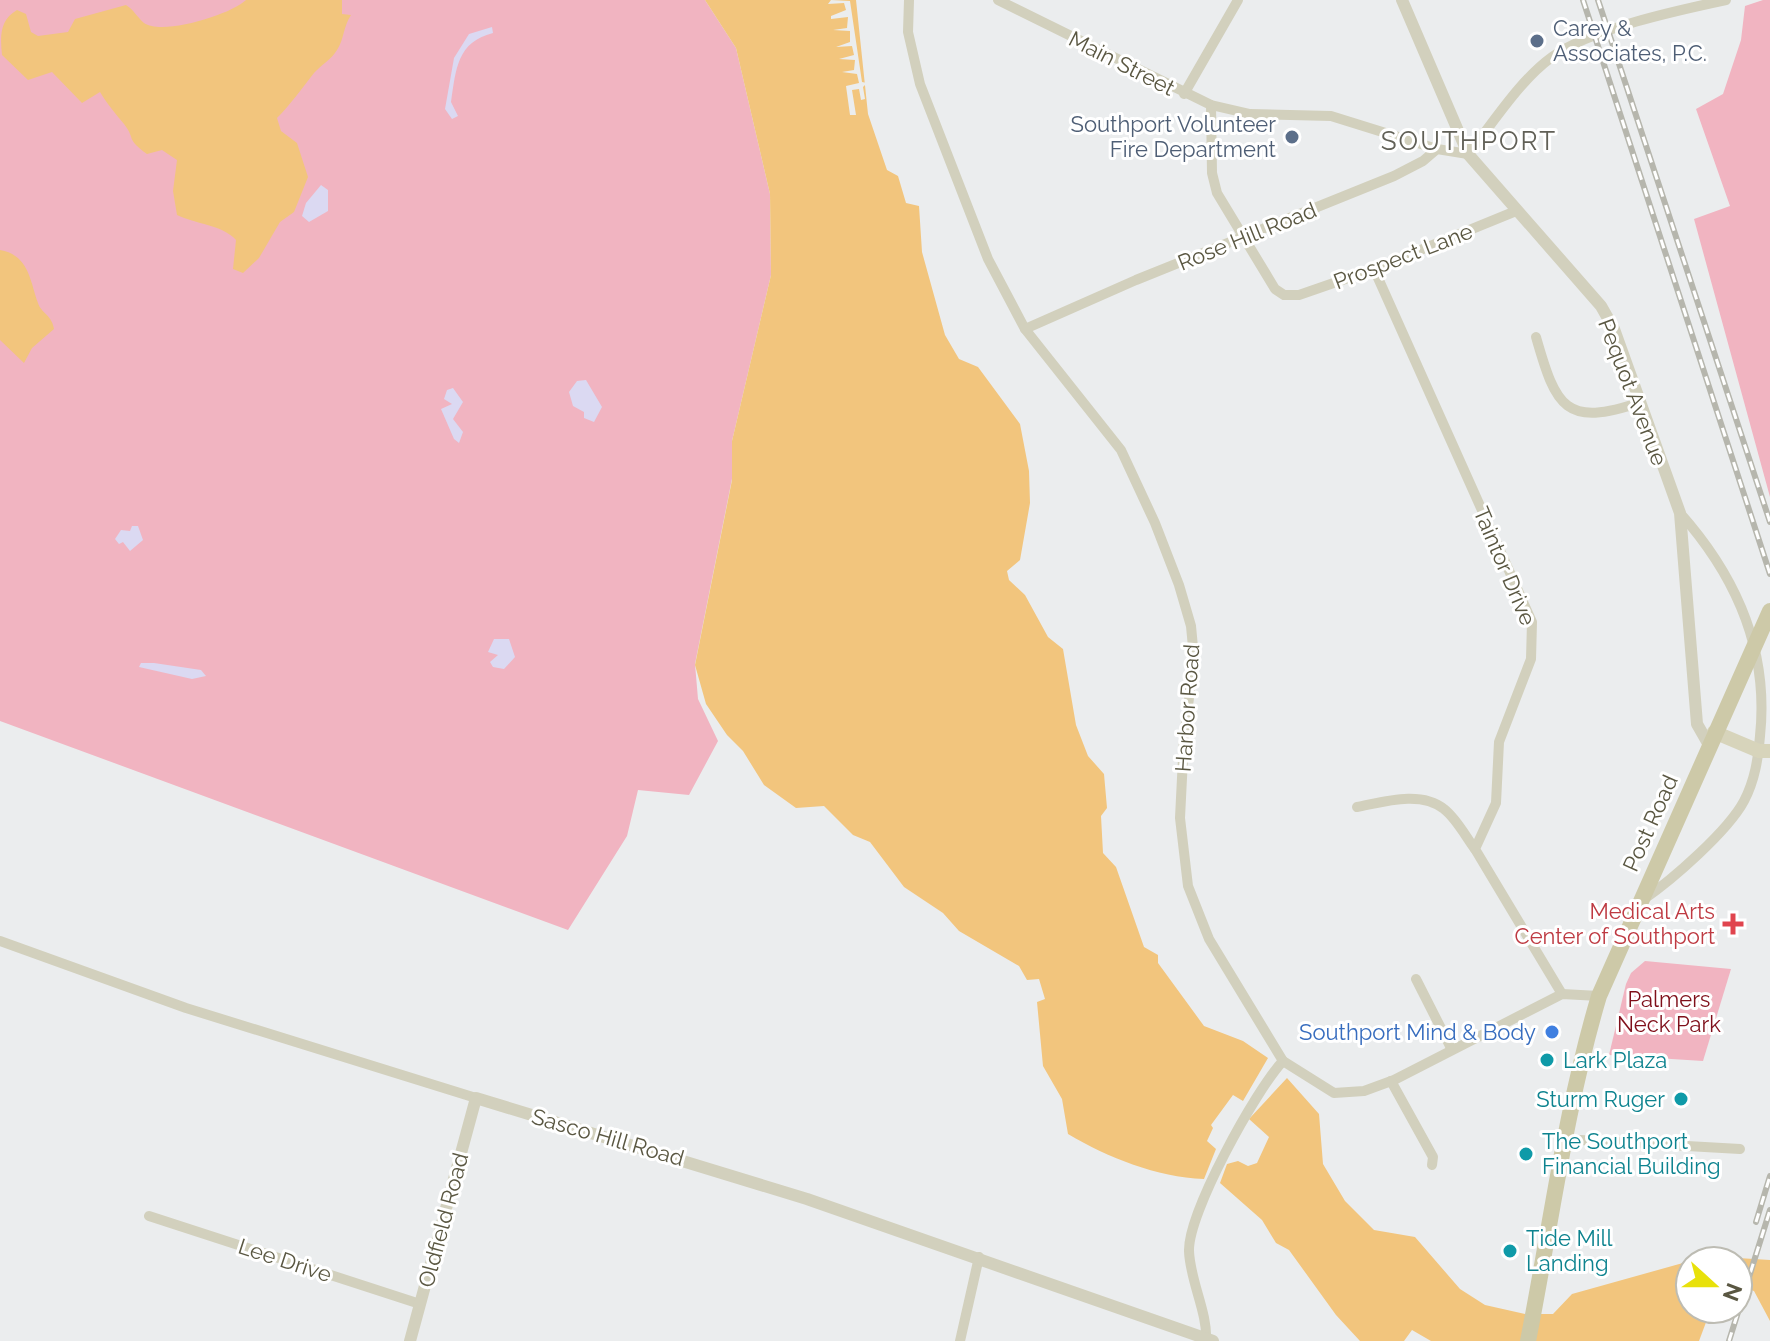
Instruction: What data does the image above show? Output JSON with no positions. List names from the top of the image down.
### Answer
{
  "streets": {
    "main road": ["Post Road"],
    "street": [
      "Main Street",
      "Rose Hill Road",
      "Prospect Lane",
      "Pequot Avenue",
      "Taintor Drive",
      "Harbor Road",
      "Sasco Hill Road",
      "Oldfield Road",
      "Lee Drive"
    ]
  },
  "crossings": [
    ["Main Street", "Rose Hill Road"],
    ["Rose Hill Road", "Prospect Lane"],
    ["Rose Hill Road", "Harbor Road"],
    ["Prospect Lane", "Pequot Avenue"],
    ["Prospect Lane", "Taintor Drive"],
    ["Pequot Avenue", "Post Road"],
    ["Sasco Hill Road", "Oldfield Road"],
    ["Oldfield Road", "Lee Drive"]
  ],
  "districts": ["SOUTHPORT"],
  "parks": ["Palmers Neck Park"],
  "places": {
    "other": [
      "Carey & Associates, P.C.",
      "Southport Volunteer Fire Department",
      "Southport Mind & Body",
      "Lark Plaza",
      "Sturm Ruger",
      "The Southport Financial Building",
      "Tide Mill Landing"
    ],
    "health": ["Medical Arts Center of Southport"]
  },
  "north": "right"
}
